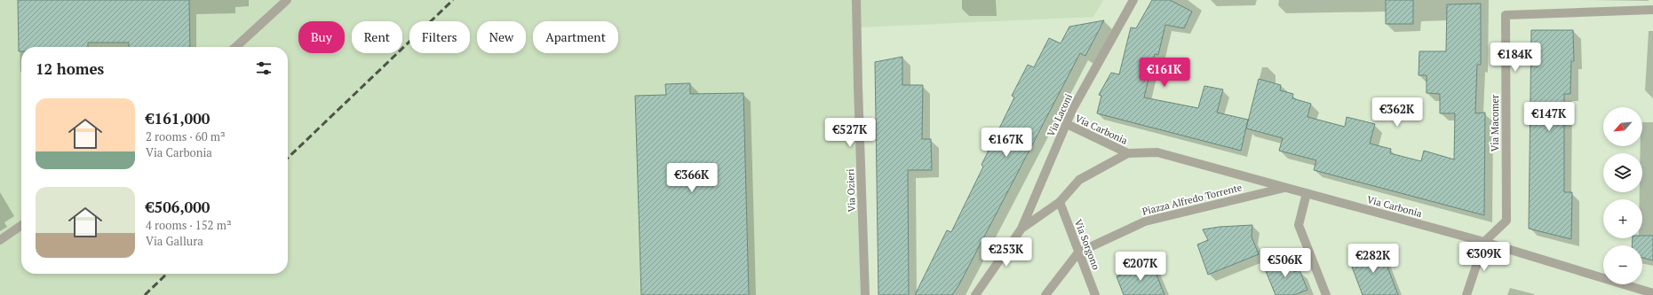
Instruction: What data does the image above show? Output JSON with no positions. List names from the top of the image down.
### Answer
{
  "streets": {
    "street": [
      "Via Laconi",
      "Via Macomer",
      "Via Carbonia",
      "Via Ozieri",
      "Piazza Alfredo Torrente",
      "Via Sorgono"
    ]
  },
  "crossings": [
    ["Via Laconi", "Via Carbonia"],
    ["Via Macomer", "Via Carbonia"],
    ["Via Carbonia", "Piazza Alfredo Torrente"],
    ["Via Carbonia", "Via Sorgono"],
    ["Piazza Alfredo Torrente", "Via Sorgono"]
  ],
  "north": "bottom left",
  "page": {
    "chip": [
      "Buy",
      "Rent",
      "Filters",
      "New",
      "Apartment"
    ],
    "price": [
      "€184K",
      "€161K",
      "€362K",
      "€147K",
      "€527K",
      "€167K",
      "€366K",
      "€253K",
      "€309K",
      "€282K",
      "€506K",
      "€207K"
    ],
    "heading": "12 homes",
    "list": [
      {
        "name": "€161,000",
        "note": "2 rooms · 60 m² · Via Carbonia"
      },
      {
        "name": "€506,000",
        "note": "4 rooms · 152 m² · Via Gallura"
      }
    ],
    "map_buttons": ["+", "−"]
  }
}
